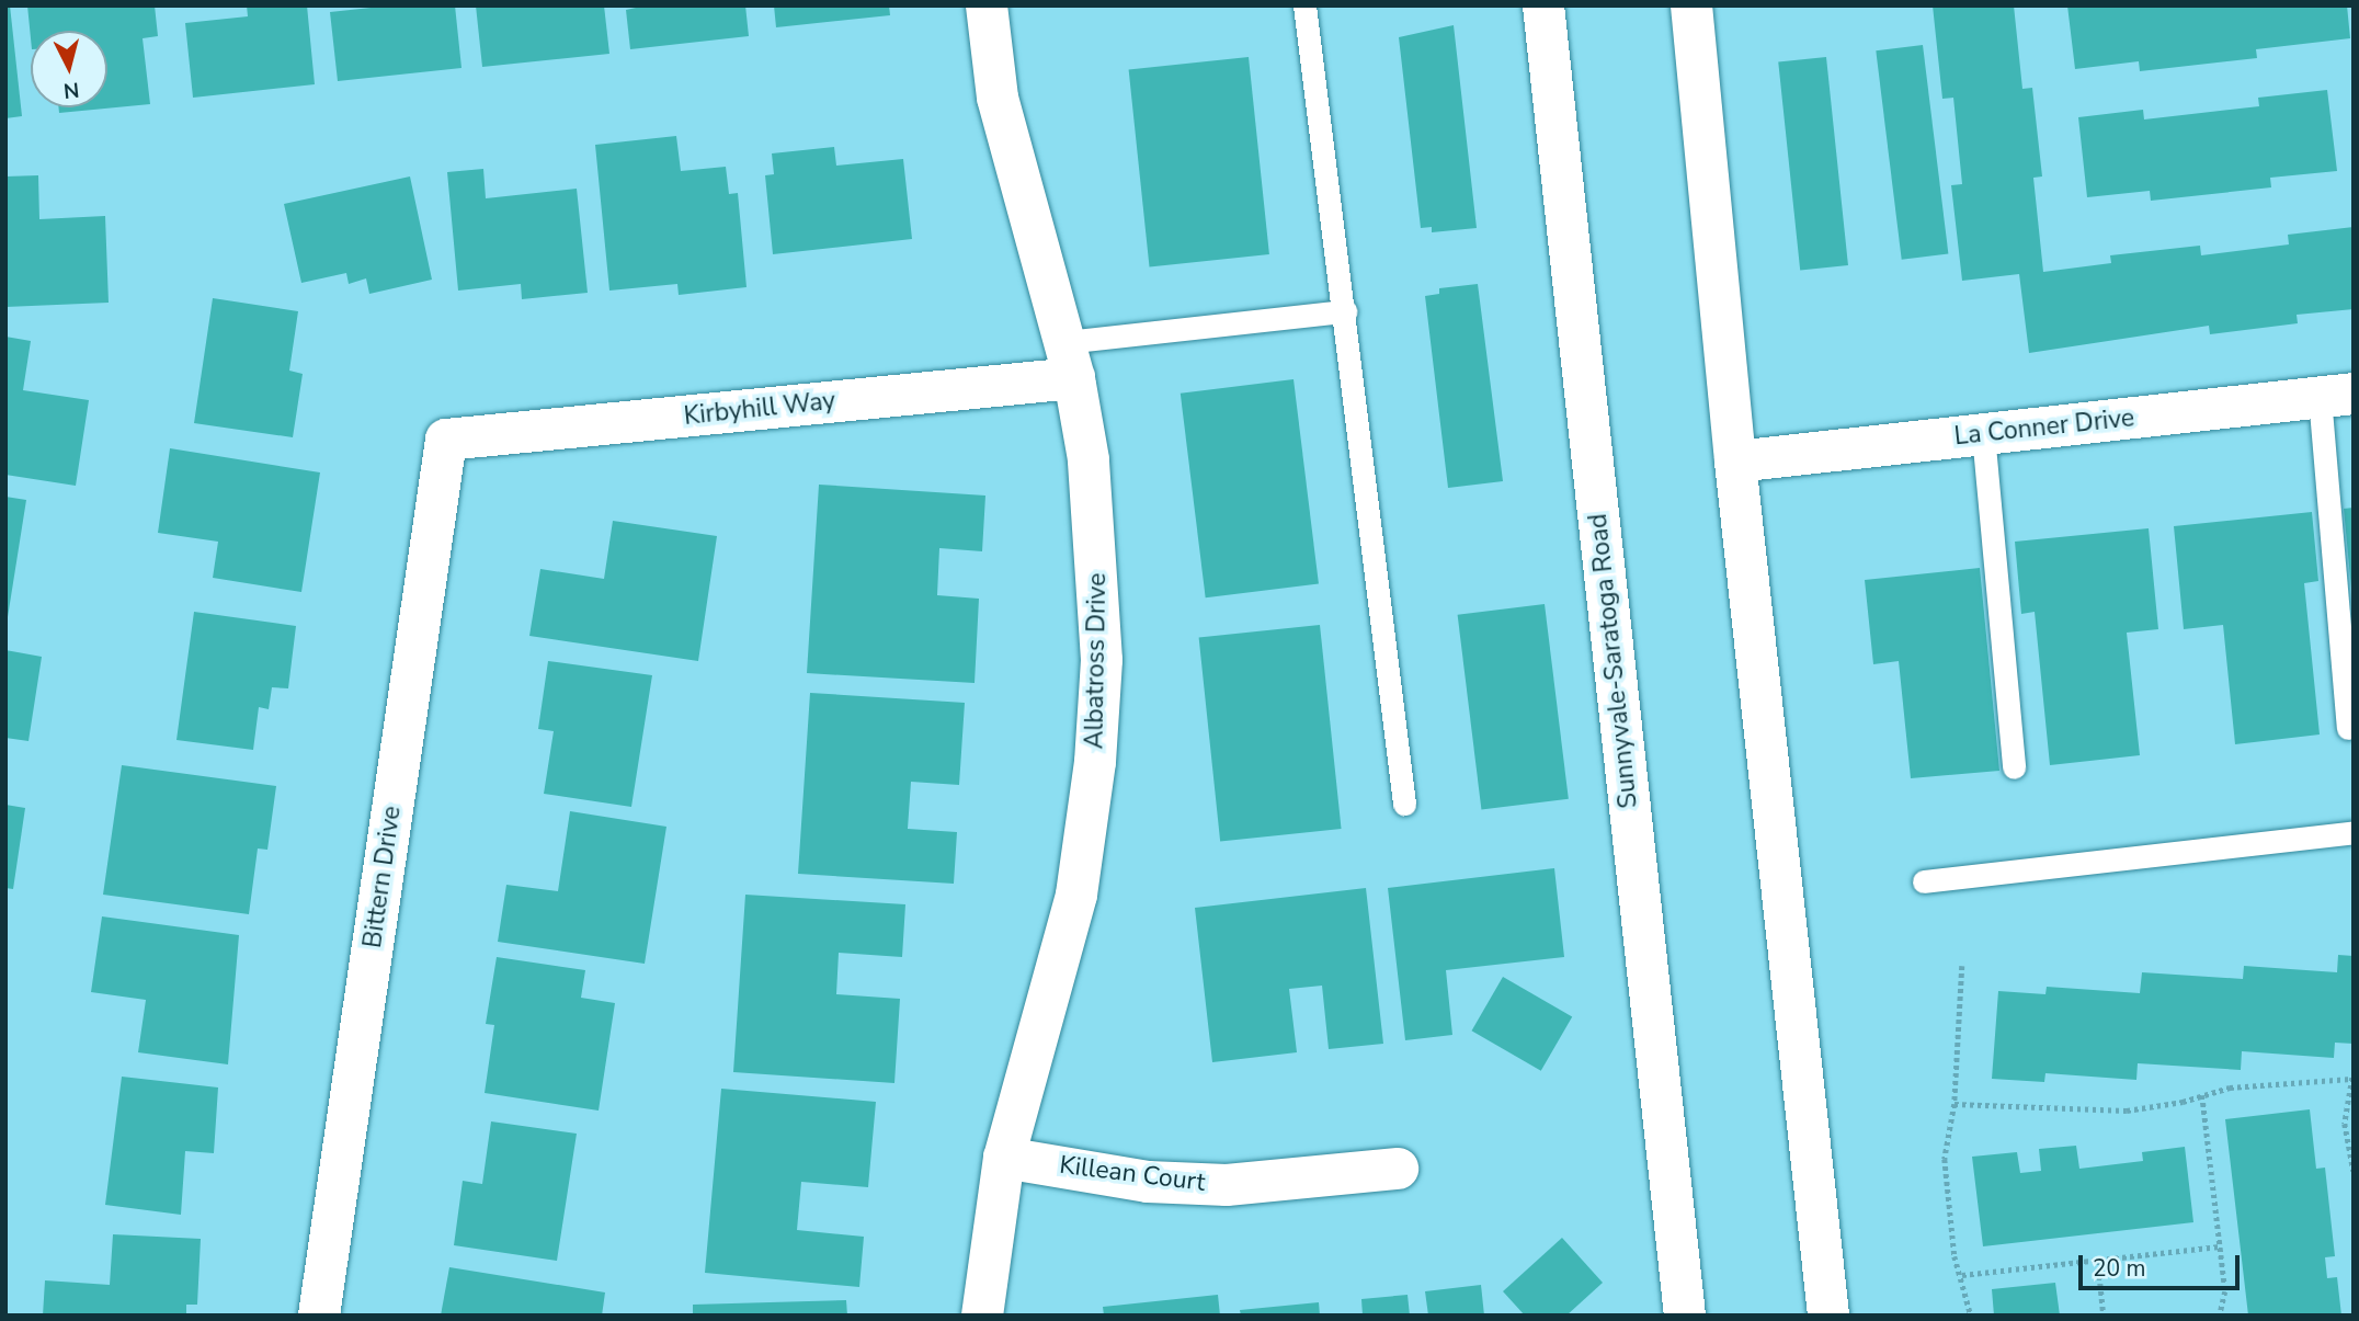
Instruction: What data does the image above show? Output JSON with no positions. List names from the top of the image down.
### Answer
{
  "streets": {
    "street": [
      "Kirbyhill Way",
      "La Conner Drive",
      "Albatross Drive",
      "Sunnyvale-Saratoga Road",
      "Bittern Drive",
      "Killean Court"
    ]
  },
  "crossings": [
    ["Kirbyhill Way", "Albatross Drive"],
    ["Kirbyhill Way", "Bittern Drive"],
    ["Albatross Drive", "Killean Court"]
  ],
  "scale_bar": "20 m",
  "north": "bottom"
}
